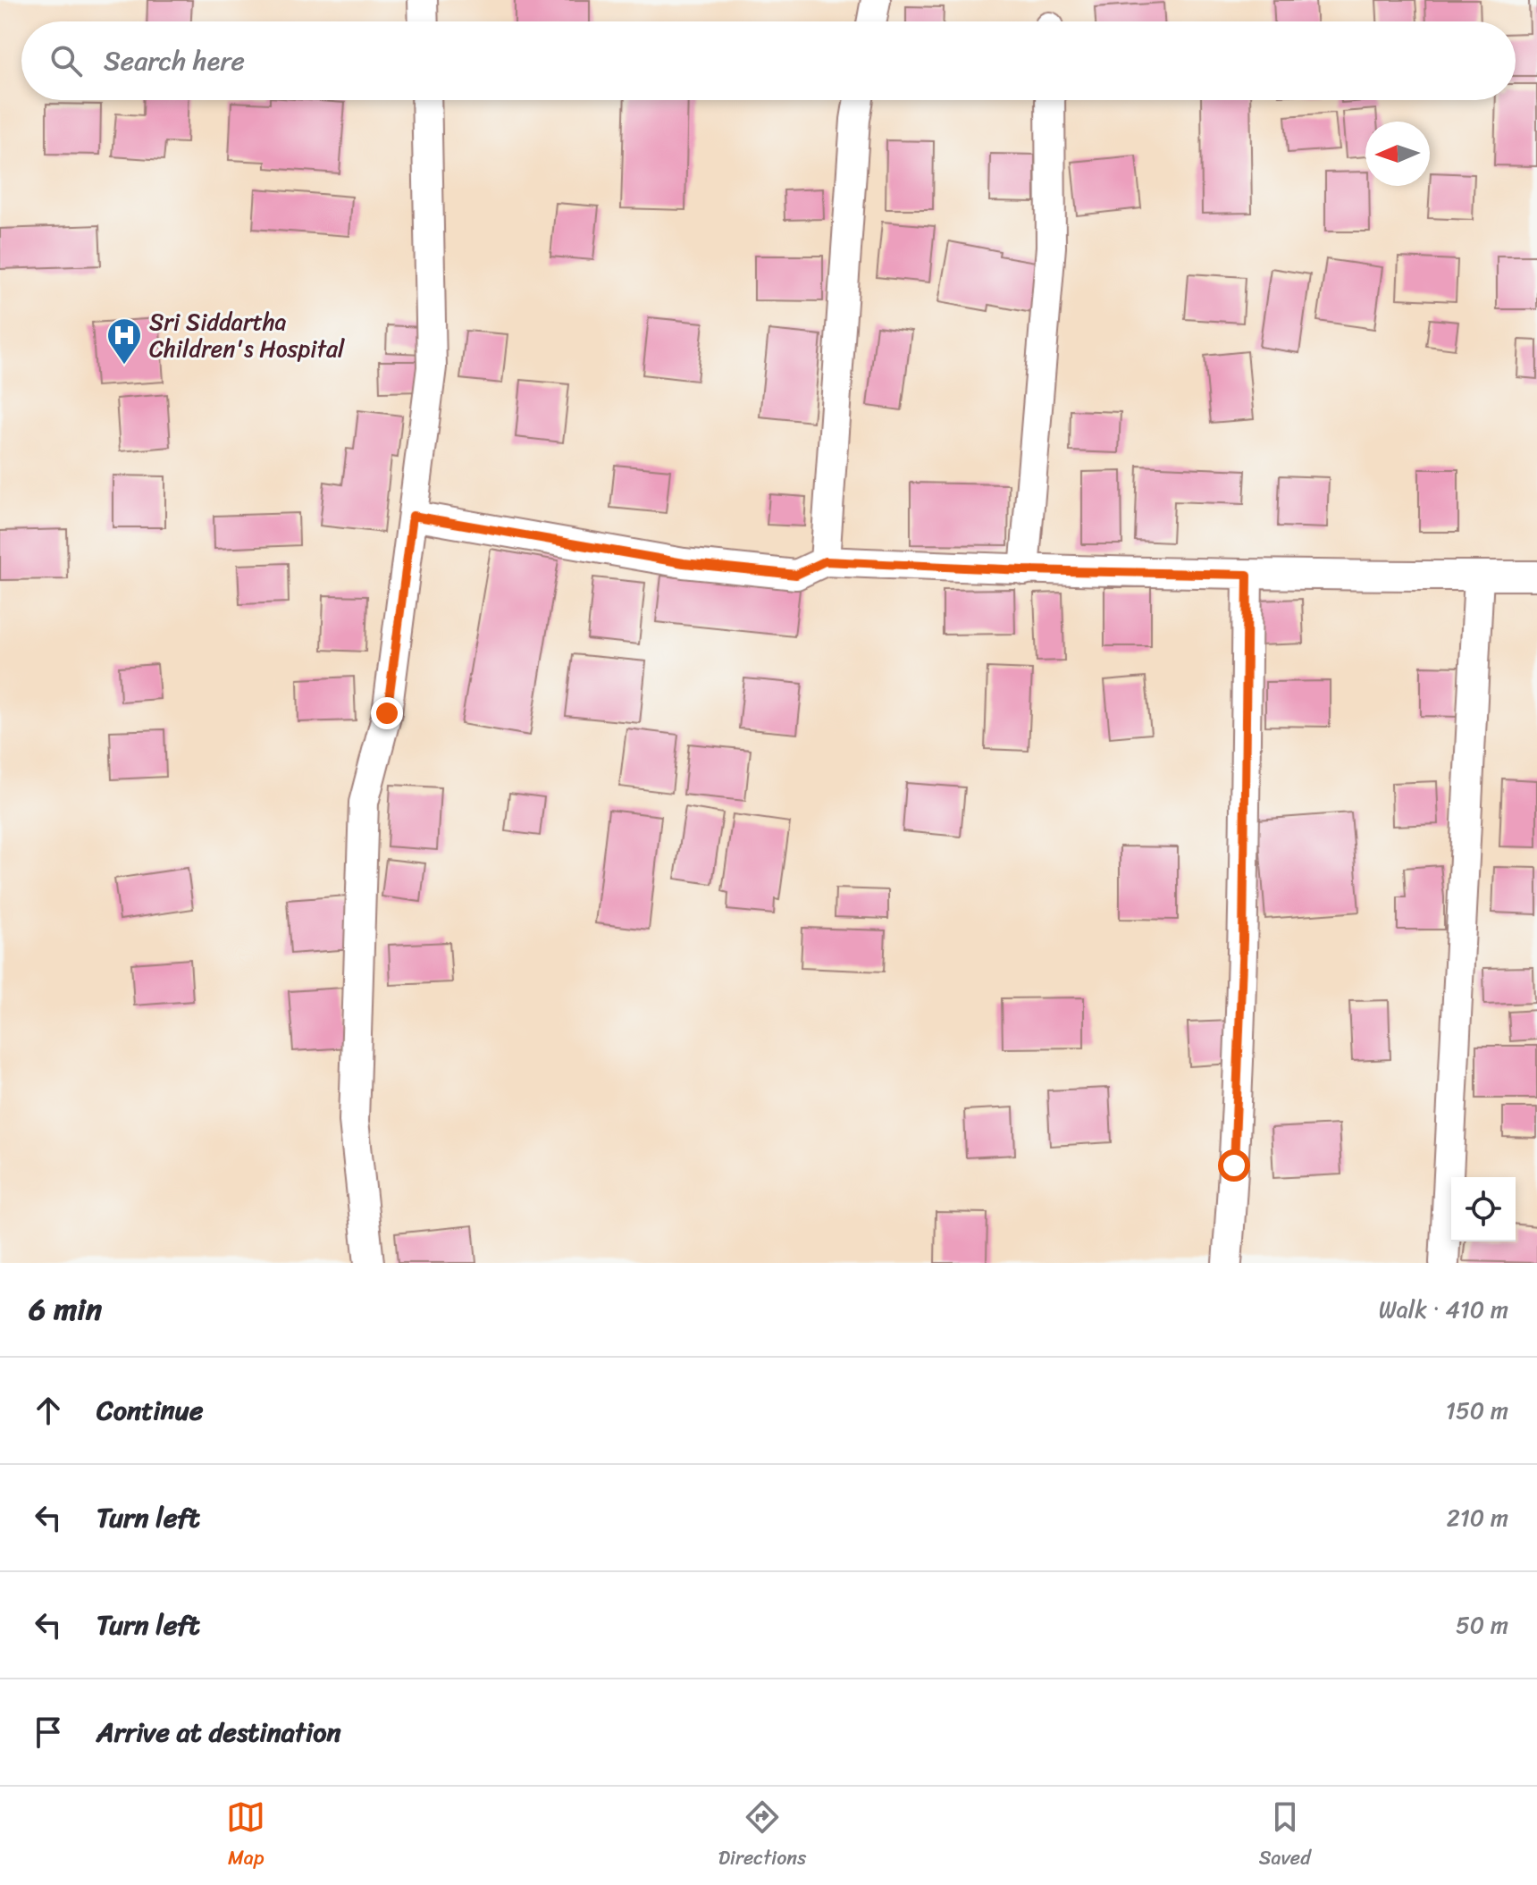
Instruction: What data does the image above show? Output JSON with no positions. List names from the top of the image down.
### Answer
{
  "places": {
    "hospital": ["Sri Siddartha Children's Hospital"]
  },
  "north": "left",
  "page": {
    "search": "Search here",
    "heading": ["6 min", "Walk · 410 m"],
    "list": [
      ["Continue", "150 m"],
      ["Turn left", "210 m"],
      ["Turn left", "50 m"],
      "Arrive at destination"
    ],
    "nav": ["Map", "Directions", "Saved"]
  }
}
